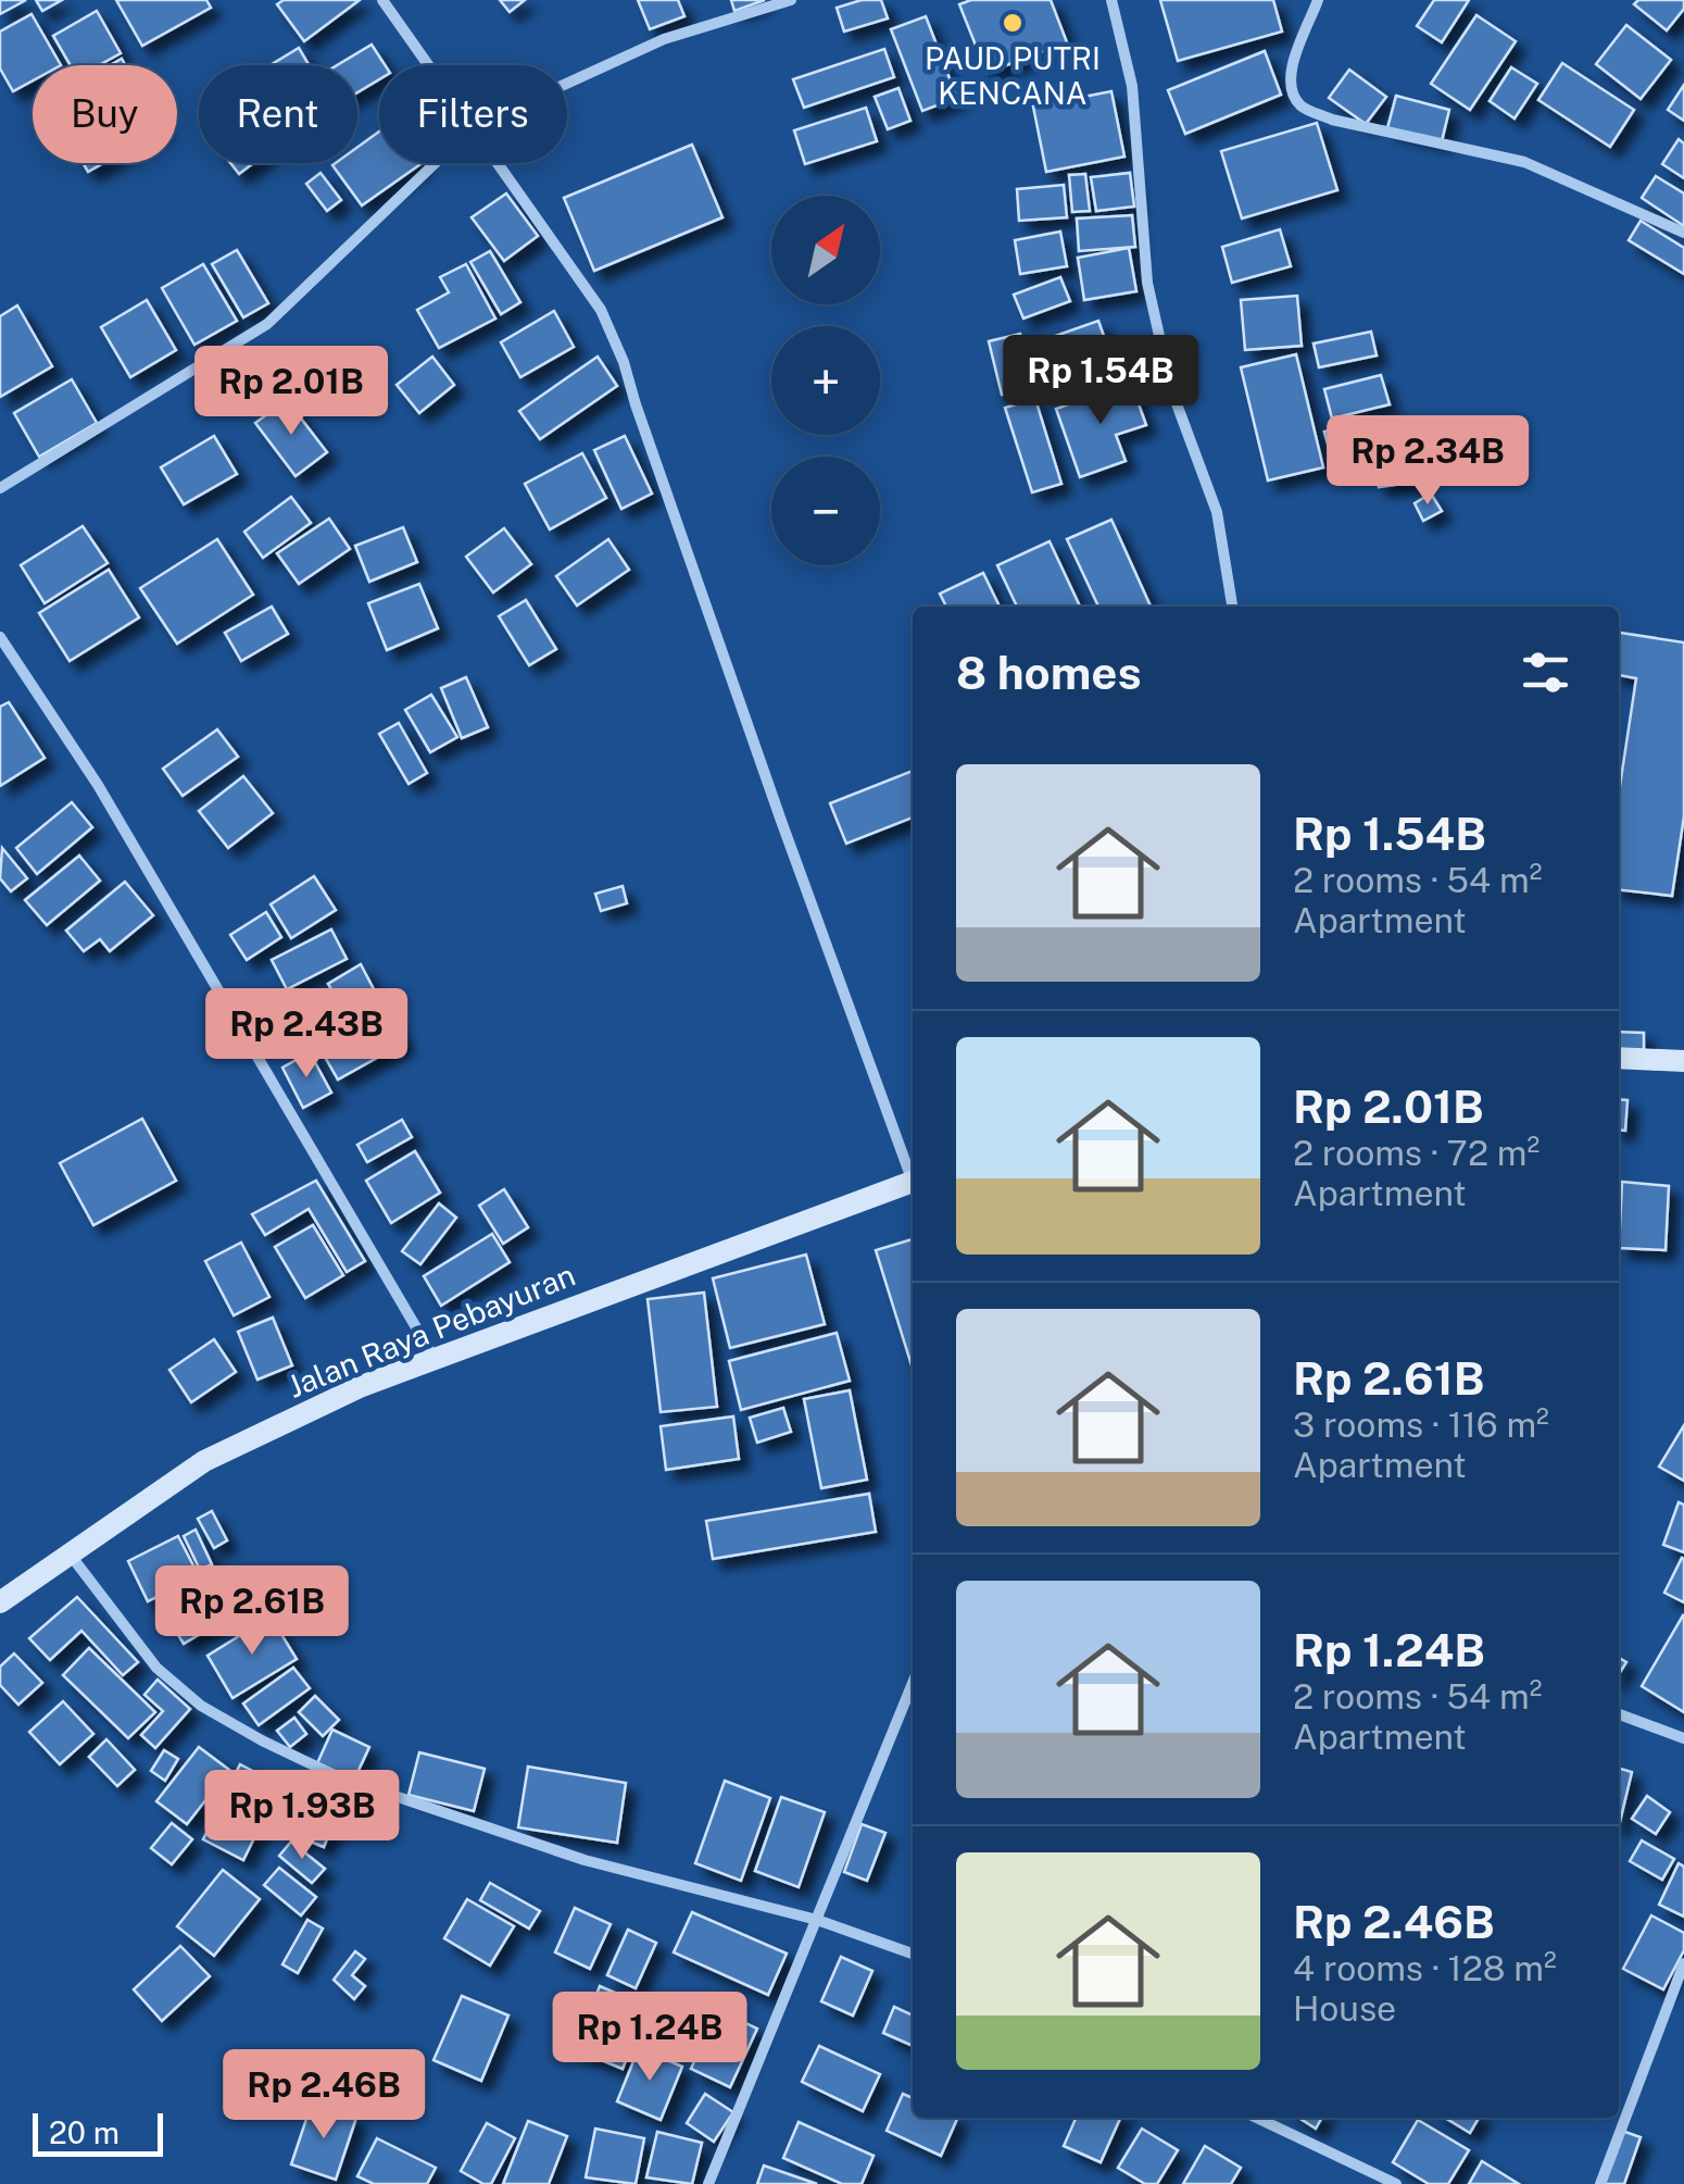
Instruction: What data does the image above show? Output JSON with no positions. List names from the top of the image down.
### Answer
{
  "streets": {
    "main road": ["Jalan Raya Pebayuran"]
  },
  "places": ["PAUD PUTRI KENCANA"],
  "scale_bar": "20 m",
  "north": "top right",
  "page": {
    "chip": ["Buy", "Rent", "Filters"],
    "map_buttons": ["+", "−"],
    "price": [
      "Rp 1.54B",
      "Rp 2.01B",
      "Rp 2.34B",
      "Rp 2.43B",
      "Rp 2.61B",
      "Rp 1.93B",
      "Rp 1.24B",
      "Rp 2.46B"
    ],
    "heading": "8 homes",
    "list": [
      {
        "name": "Rp 1.54B",
        "note": "2 rooms · 54 m² · Apartment"
      },
      {
        "name": "Rp 2.01B",
        "note": "2 rooms · 72 m² · Apartment"
      },
      {
        "name": "Rp 2.61B",
        "note": "3 rooms · 116 m² · Apartment"
      },
      {
        "name": "Rp 1.24B",
        "note": "2 rooms · 54 m² · Apartment"
      },
      {
        "name": "Rp 2.46B",
        "note": "4 rooms · 128 m² · House"
      }
    ],
    "scale": "20 m"
  }
}
